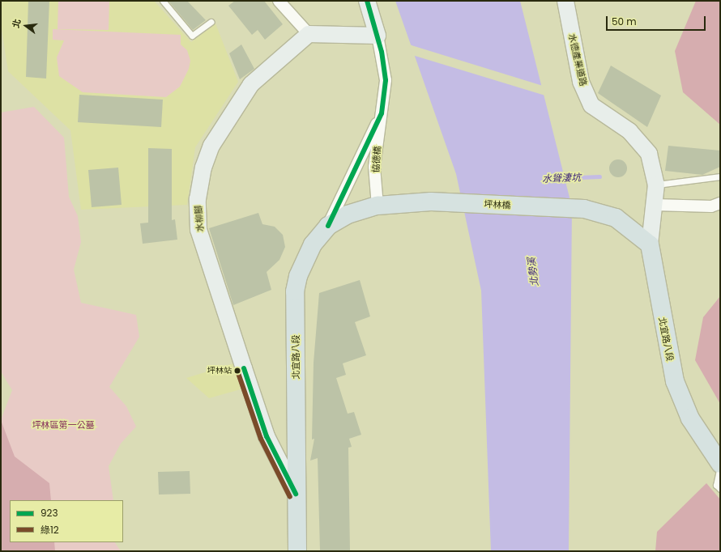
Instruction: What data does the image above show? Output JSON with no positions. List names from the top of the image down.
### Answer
{
  "streets": {
    "main road": [
      "水德產業道路",
      "坪林橋",
      "水柳腳",
      "北宜路八段"
    ],
    "street": ["協德橋"]
  },
  "crossings": [
    ["水德產業道路", "坪林橋"],
    ["水德產業道路", "北宜路八段"],
    ["協德橋", "坪林橋"],
    ["協德橋", "北宜路八段"],
    ["坪林橋", "北宜路八段"],
    ["水柳腳", "北宜路八段"]
  ],
  "water": ["水聳淒坑", "北勢溪"],
  "parks": ["坪林區第一公墓"],
  "places": ["坪林站"],
  "lines": ["transit line 923", "transit line 綠12"],
  "legend": ["923", "綠12"],
  "scale_bar": "50 m",
  "north": "left"
}
